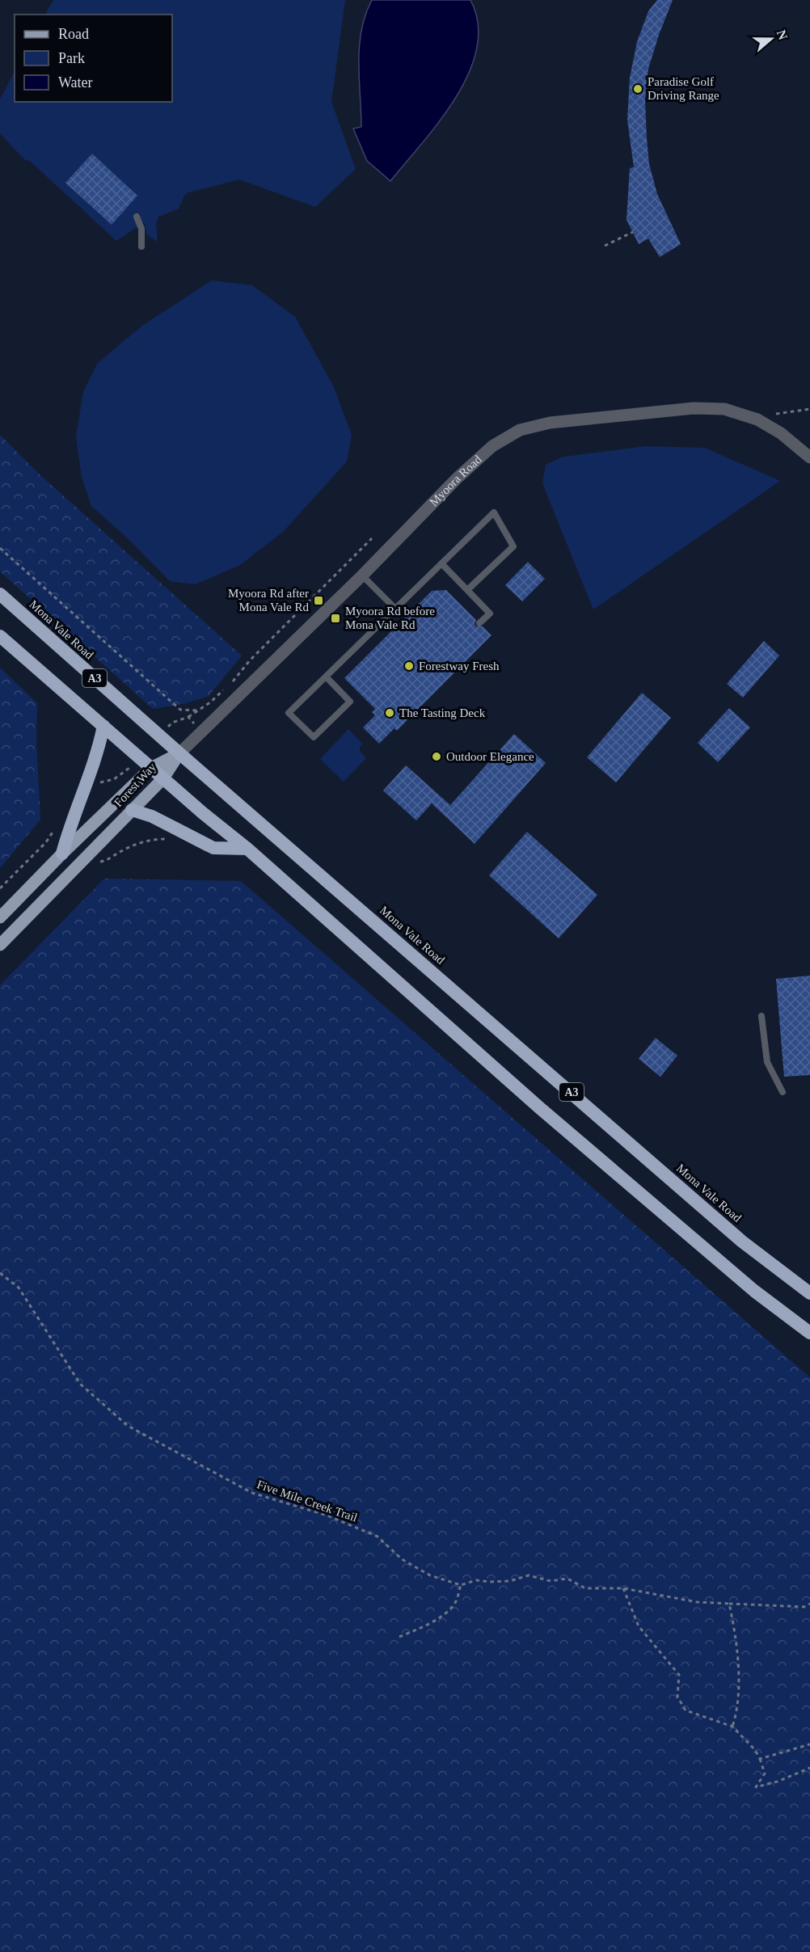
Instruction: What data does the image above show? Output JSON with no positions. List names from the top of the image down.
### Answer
{
  "streets": {
    "highway": ["Mona Vale Road", "A3"],
    "main road": ["Forest Way"],
    "street": ["Myoora Road"],
    "path": ["Five Mile Creek Trail"]
  },
  "crossings": [
    ["Myoora Road", "Mona Vale Road"],
    ["Myoora Road", "Forest Way"],
    ["Mona Vale Road", "Forest Way"],
    ["A3", "Forest Way"]
  ],
  "places": {
    "other": [
      "Paradise Golf Driving Range",
      "Forestway Fresh",
      "The Tasting Deck",
      "Outdoor Elegance"
    ],
    "transit": ["Myoora Rd after Mona Vale Rd", "Myoora Rd before Mona Vale Rd"]
  },
  "legend": ["Road", "Park", "Water"],
  "north": "right"
}
